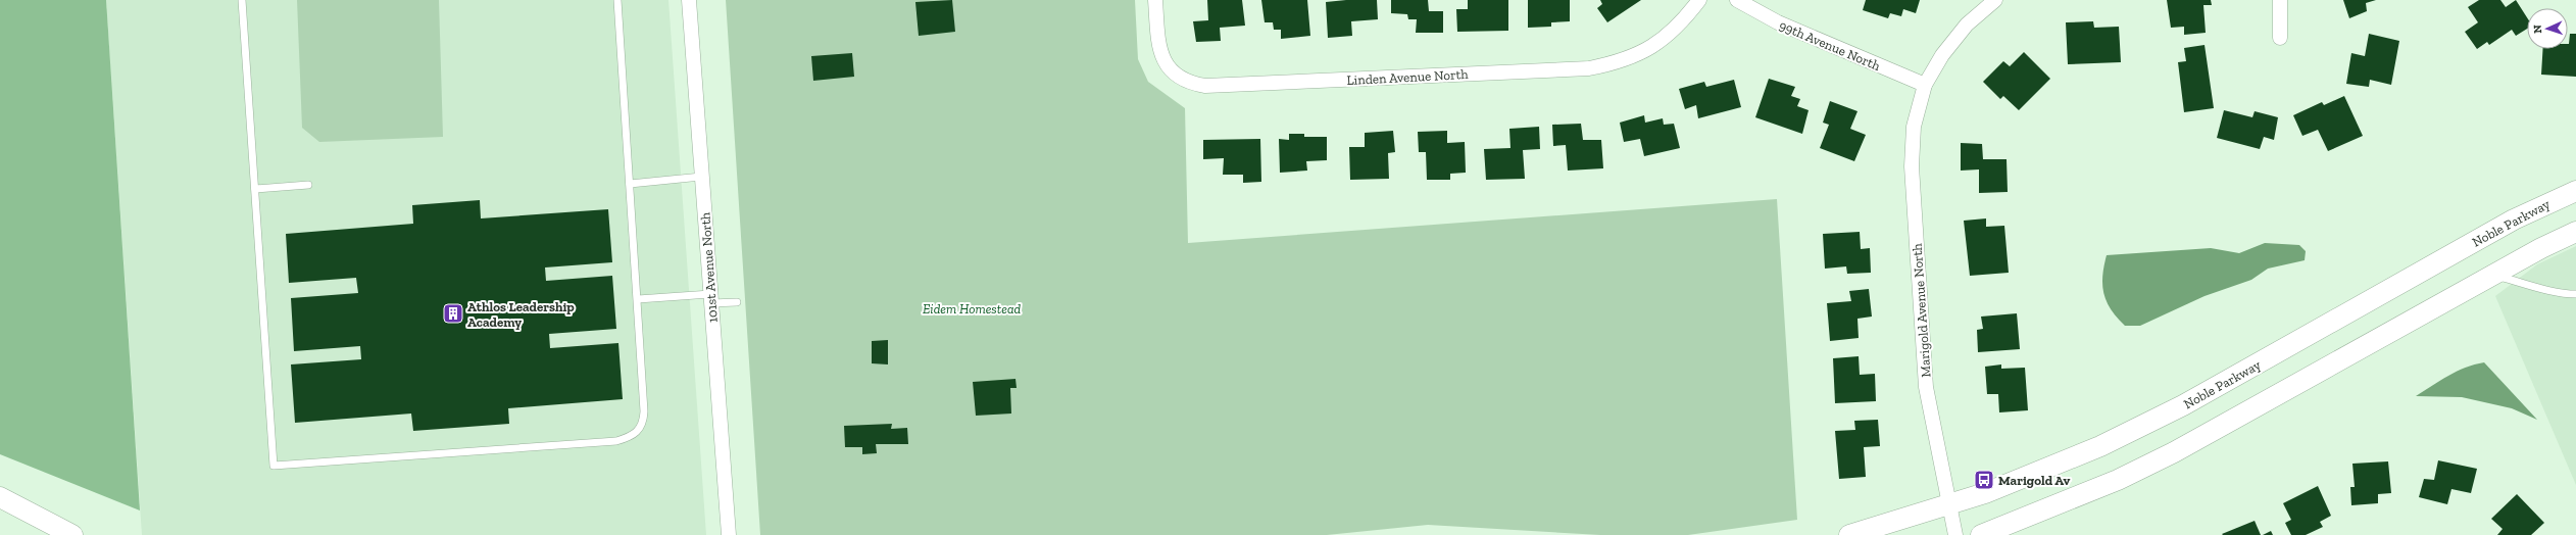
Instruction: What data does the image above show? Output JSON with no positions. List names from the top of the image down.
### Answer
{
  "streets": {
    "main road": ["Noble Parkway"],
    "street": [
      "99th Avenue North",
      "Linden Avenue North",
      "101st Avenue North",
      "Marigold Avenue North"
    ]
  },
  "crossings": [
    ["99th Avenue North", "Marigold Avenue North"],
    ["Noble Parkway", "Marigold Avenue North"]
  ],
  "parks": ["Eidem Homestead"],
  "places": {
    "building": ["Athlos Leadership Academy"],
    "bus stop": ["Marigold Av"]
  },
  "north": "left"
}
